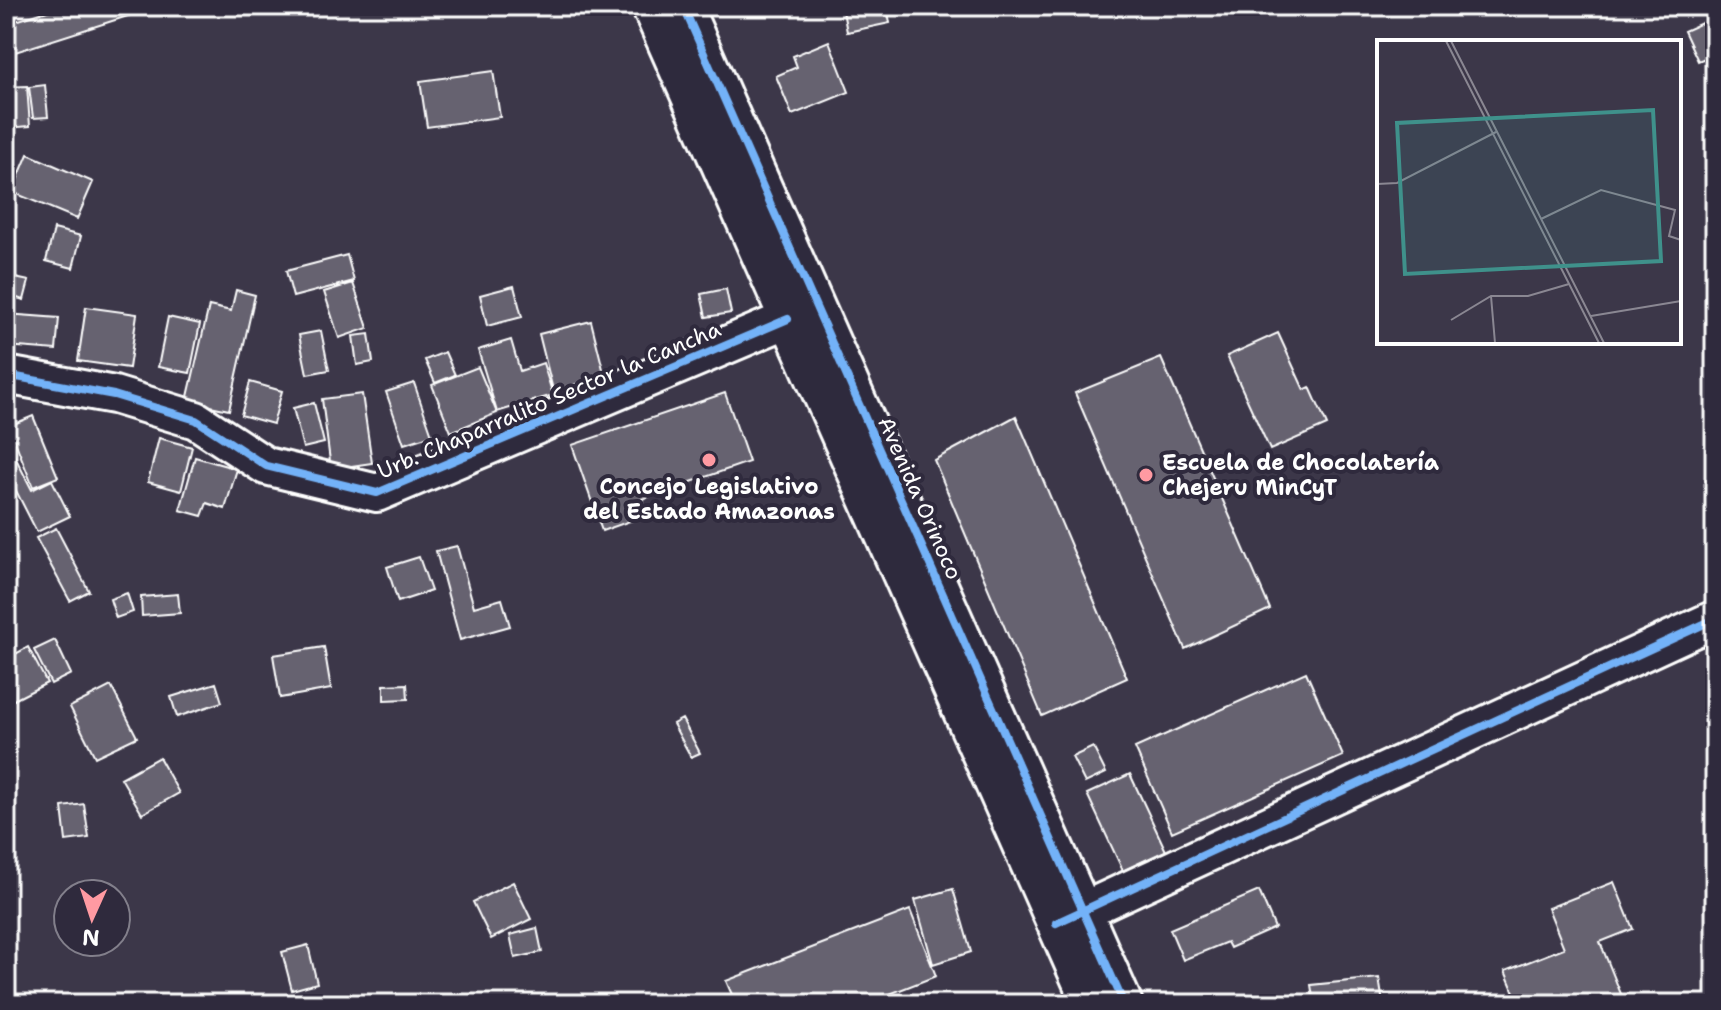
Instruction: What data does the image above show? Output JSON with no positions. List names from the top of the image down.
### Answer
{
  "streets": {
    "street": ["Urb. Chaparralito Sector la Cancha", "Avenida Orinoco"]
  },
  "crossings": [
    ["Urb. Chaparralito Sector la Cancha", "Avenida Orinoco"]
  ],
  "places": ["Concejo Legislativo del Estado Amazonas", "Escuela de Chocolatería Chejeru MinCyT"],
  "north": "bottom"
}
